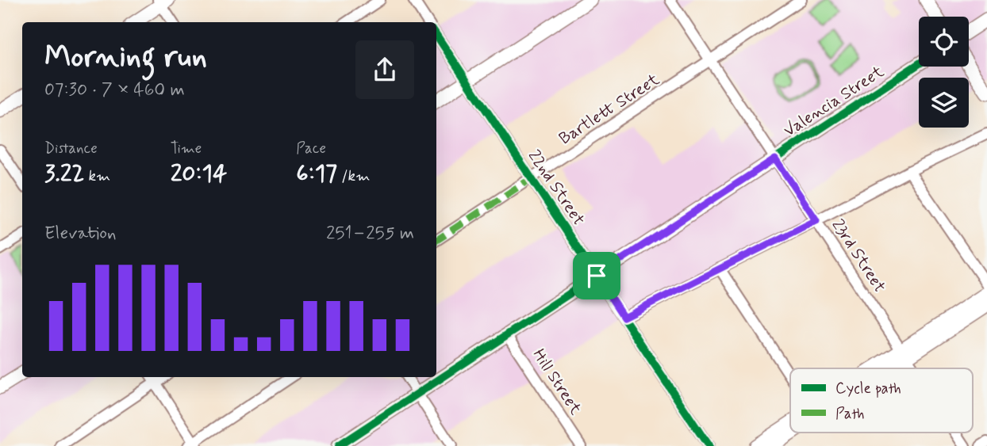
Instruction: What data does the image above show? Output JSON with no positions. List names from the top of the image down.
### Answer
{
  "streets": {
    "street": [
      "Valencia Street",
      "Bartlett Street",
      "22nd Street",
      "23rd Street",
      "Hill Street"
    ]
  },
  "crossings": [
    ["Valencia Street", "22nd Street"],
    ["Valencia Street", "23rd Street"],
    ["Valencia Street", "Hill Street"],
    ["Bartlett Street", "22nd Street"],
    ["Bartlett Street", "23rd Street"]
  ],
  "legend": ["Cycle path", "Path"],
  "page": {
    "heading": ["Morning run", "07:30 · 7 × 460 m"],
    "stats": [
      ["Distance", "3.22 km"],
      ["Time", "20:14"],
      ["Pace", "6:17 /km"]
    ],
    "chart": ["Elevation", "251–255 m"]
  }
}
